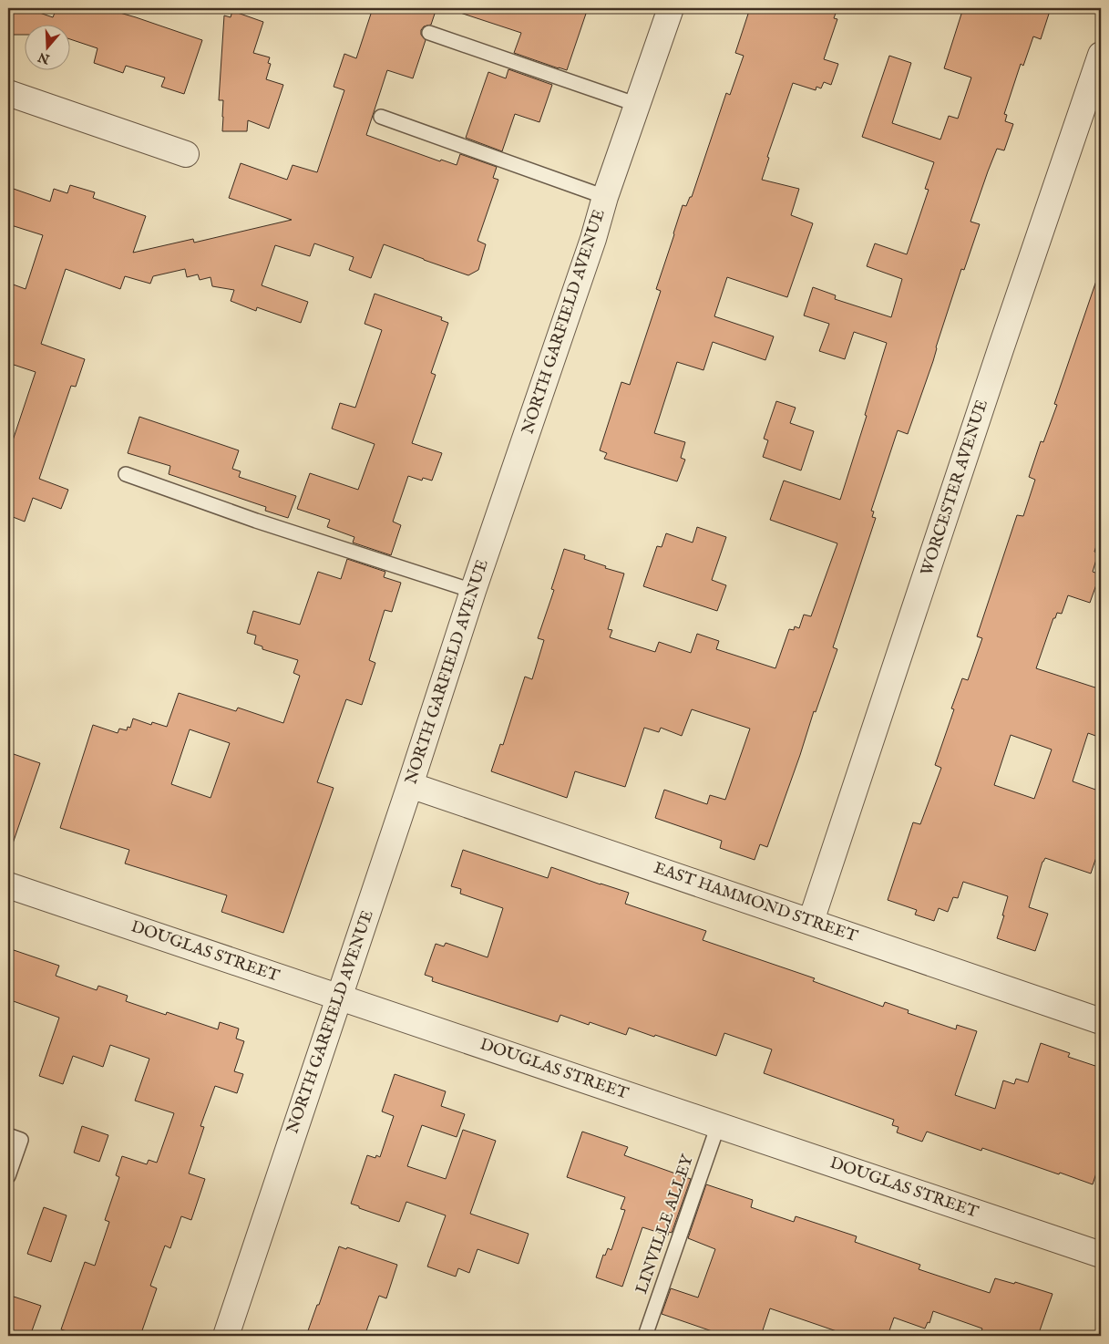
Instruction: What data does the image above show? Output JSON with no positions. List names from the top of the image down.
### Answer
{
  "streets": {
    "street": [
      "NORTH GARFIELD AVENUE",
      "WORCESTER AVENUE",
      "EAST HAMMOND STREET",
      "DOUGLAS STREET"
    ],
    "lane": ["LINVILLE ALLEY"]
  },
  "crossings": [
    ["NORTH GARFIELD AVENUE", "EAST HAMMOND STREET"],
    ["NORTH GARFIELD AVENUE", "DOUGLAS STREET"],
    ["WORCESTER AVENUE", "EAST HAMMOND STREET"],
    ["DOUGLAS STREET", "LINVILLE ALLEY"]
  ],
  "north": "bottom"
}
